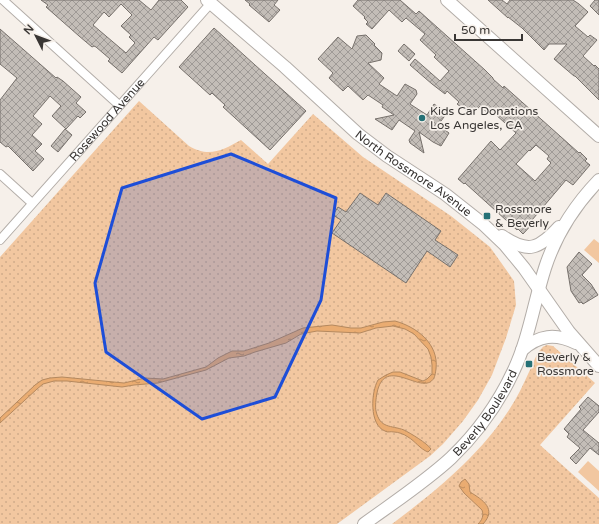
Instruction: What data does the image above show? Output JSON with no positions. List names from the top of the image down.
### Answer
{
  "streets": {
    "main road": ["North Rossmore Avenue", "Beverly Boulevard"],
    "street": ["Rosewood Avenue"]
  },
  "crossings": [
    ["Rosewood Avenue", "North Rossmore Avenue"],
    ["North Rossmore Avenue", "Beverly Boulevard"]
  ],
  "places": {
    "other": ["Kids Car Donations Los Angeles, CA"],
    "transit": ["Rossmore & Beverly", "Beverly & Rossmore"]
  },
  "scale_bar": "50 m",
  "north": "top left"
}
